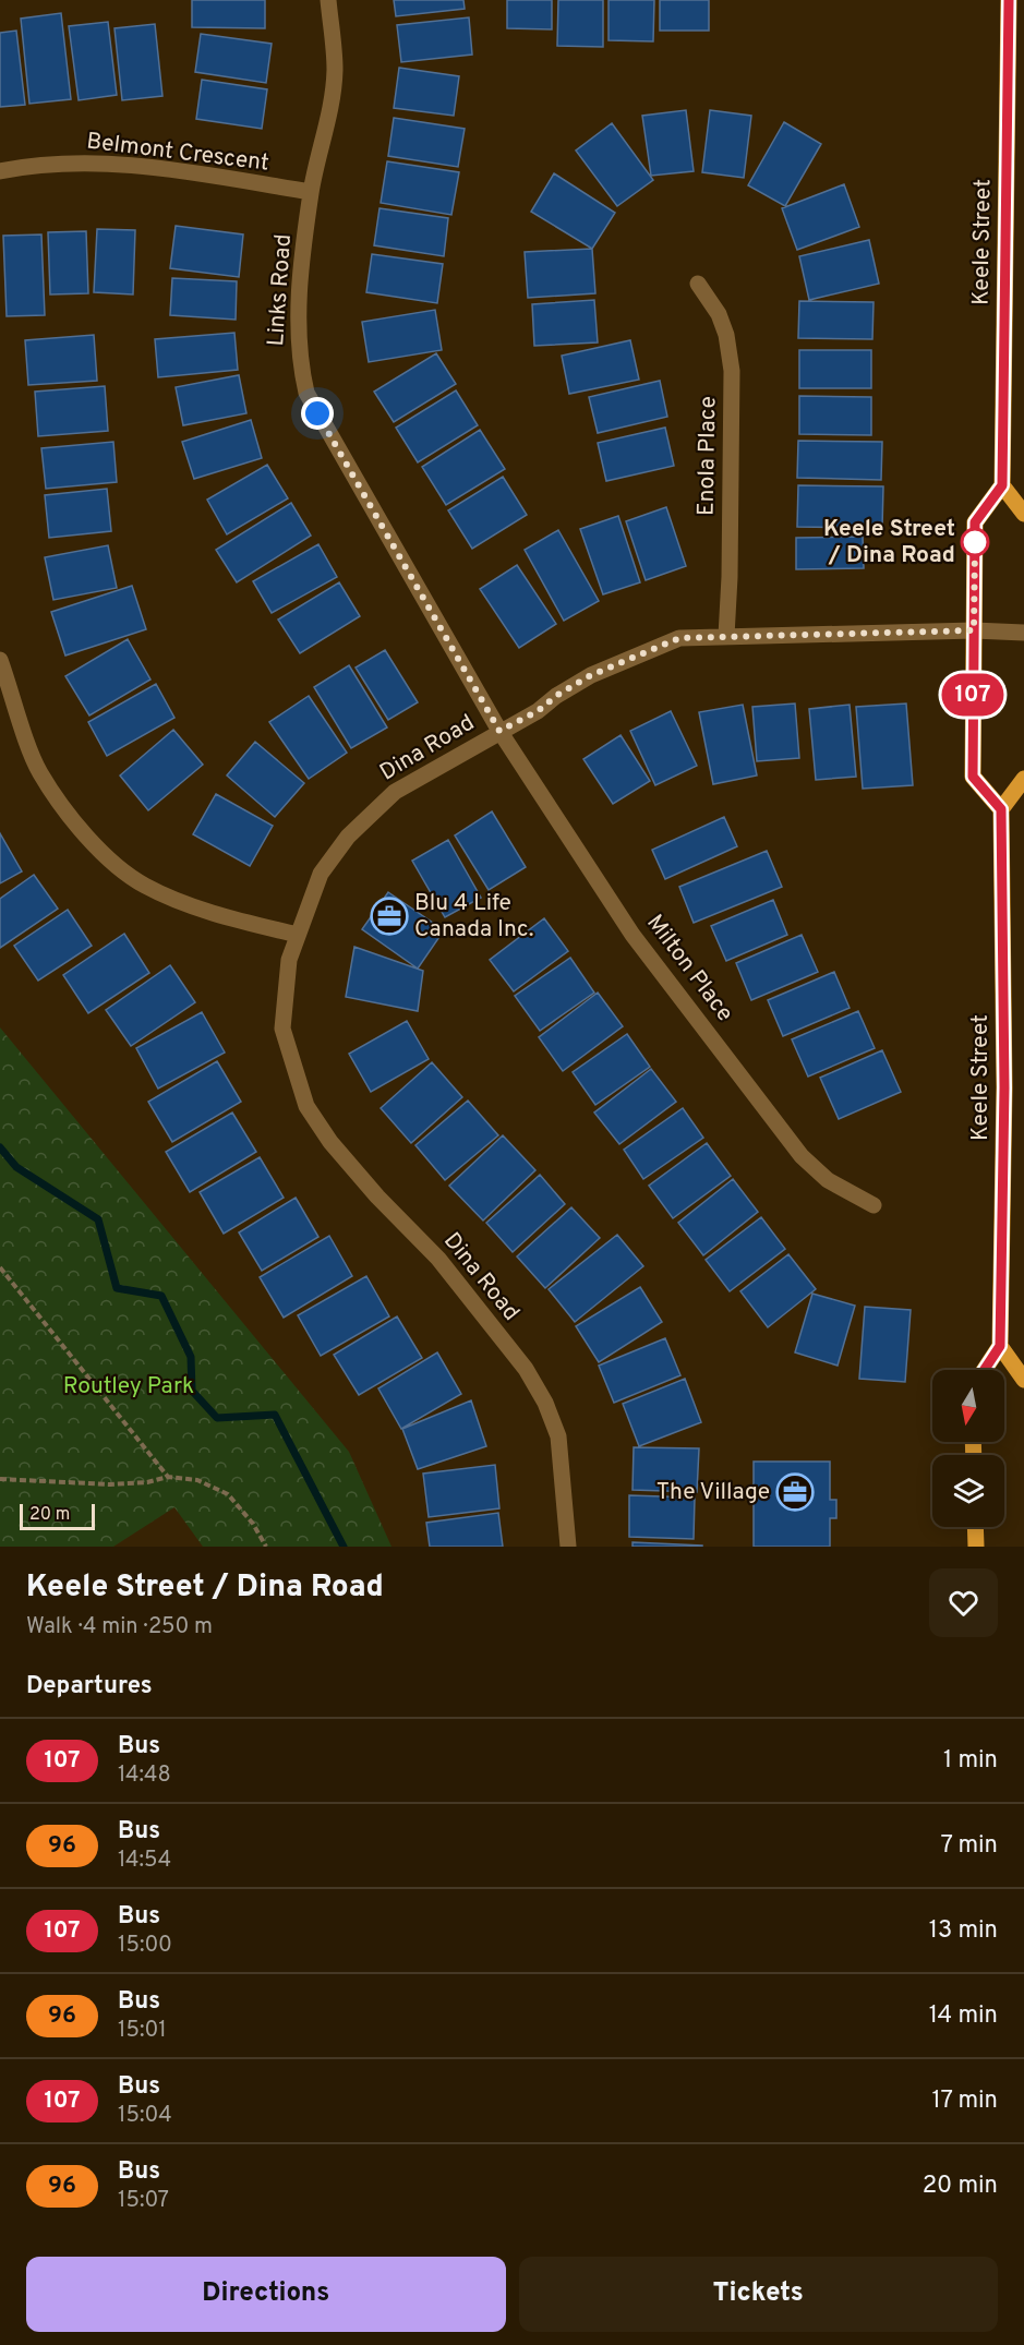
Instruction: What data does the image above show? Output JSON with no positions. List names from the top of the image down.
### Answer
{
  "streets": {
    "main road": ["Keele Street"],
    "street": [
      "Belmont Crescent",
      "Links Road",
      "Enola Place",
      "Dina Road",
      "Milton Place"
    ]
  },
  "crossings": [
    ["Belmont Crescent", "Links Road"],
    ["Links Road", "Dina Road"],
    ["Links Road", "Milton Place"],
    ["Enola Place", "Dina Road"],
    ["Dina Road", "Milton Place"]
  ],
  "parks": ["Routley Park"],
  "places": {
    "other": ["Keele Street / Dina Road"],
    "office": ["Blu 4 Life Canada Inc.", "The Village"]
  },
  "lines": ["bus line 107"],
  "scale_bar": "20 m",
  "north": "bottom",
  "page": {
    "on_map": "107",
    "scale": "20 m",
    "heading": [
      ["Keele Street / Dina Road", "Walk · 4 min · 250 m"],
      "Departures"
    ],
    "list": [
      {
        "mark": "107",
        "name": "Bus",
        "note": "14:48",
        "value": "1 min"
      },
      {
        "mark": "96",
        "name": "Bus",
        "note": "14:54",
        "value": "7 min"
      },
      {
        "mark": "107",
        "name": "Bus",
        "note": "15:00",
        "value": "13 min"
      },
      {
        "mark": "96",
        "name": "Bus",
        "note": "15:01",
        "value": "14 min"
      },
      {
        "mark": "107",
        "name": "Bus",
        "note": "15:04",
        "value": "17 min"
      },
      {
        "mark": "96",
        "name": "Bus",
        "note": "15:07",
        "value": "20 min"
      }
    ],
    "buttons": ["Directions", "Tickets"]
  }
}
